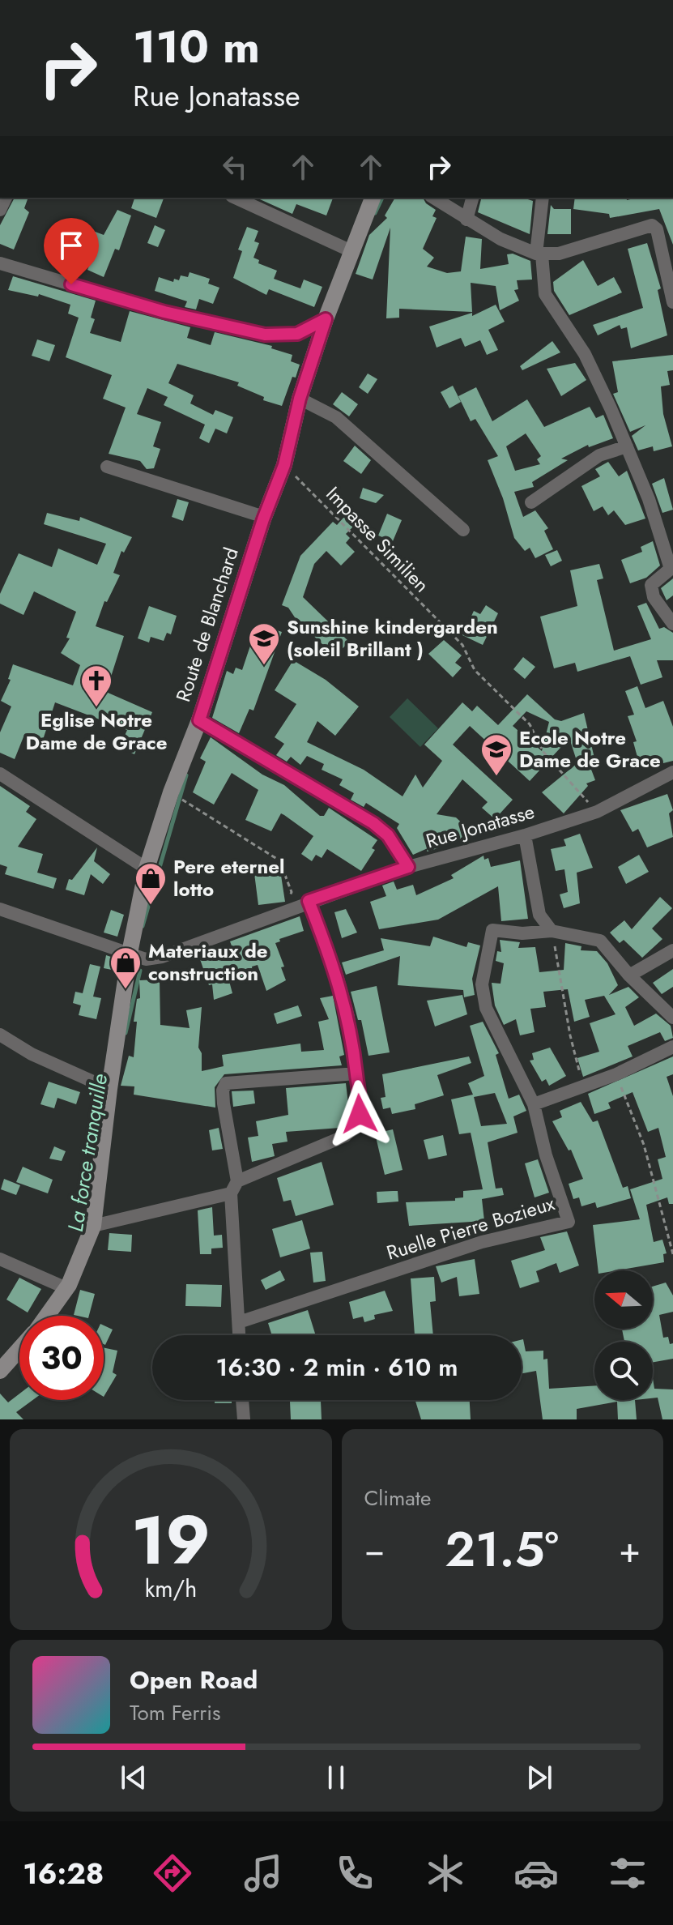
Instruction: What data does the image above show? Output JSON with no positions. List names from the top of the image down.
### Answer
{
  "streets": {
    "street": ["Route de Blanchard", "Rue Jonatasse", "Ruelle Pierre Bozieux"],
    "path": ["Impasse Similien"]
  },
  "crossings": [
    ["Impasse Similien", "Route de Blanchard"],
    ["Impasse Similien", "Rue Jonatasse"],
    ["Route de Blanchard", "Rue Jonatasse"]
  ],
  "water": ["La force tranquille"],
  "places": {
    "school or university": ["Sunshine kindergarden (soleil Brillant )", "Ecole Notre Dame de Grace"],
    "church": ["Eglise Notre Dame de Grace"],
    "shop": ["Pere eternel lotto", "Materiaux de construction"]
  },
  "north": "left",
  "page": {
    "turn": ["110 m", "Rue Jonatasse"],
    "limit": "30",
    "trip": "16:30 · 2 min · 610 m",
    "tile": "Climate",
    "heat": ["−", "21.5°", "+"],
    "song": ["Open Road", "Tom Ferris"],
    "tabs": "16:28",
    "gauge": ["19", "km/h"]
  }
}
